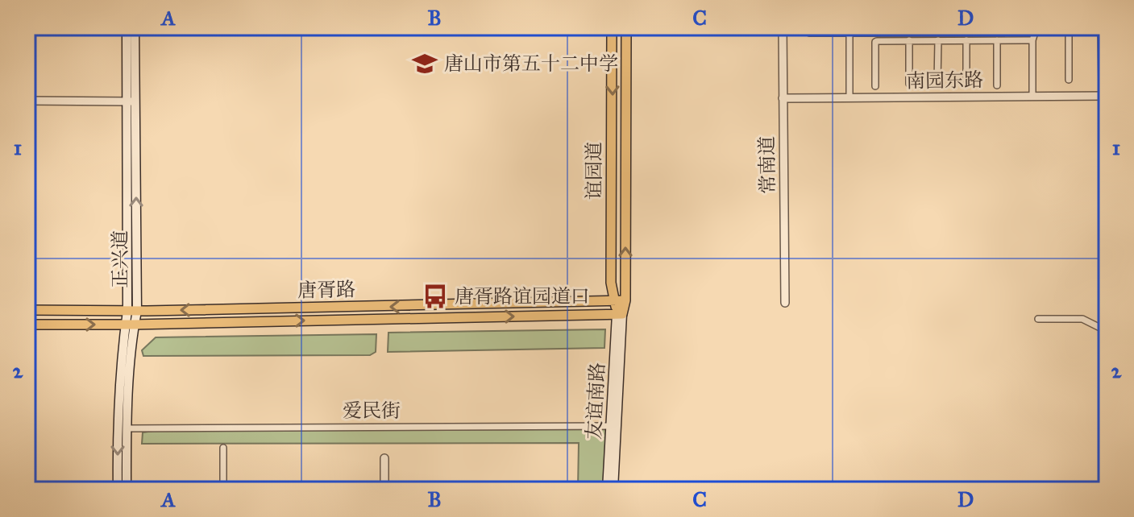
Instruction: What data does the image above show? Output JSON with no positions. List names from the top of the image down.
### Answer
{
  "streets": {
    "main road": [
      "谊园道",
      "正兴道",
      "唐胥路",
      "友谊南路"
    ],
    "street": ["南园东路", "常南道", "爱民街"]
  },
  "crossings": [
    ["南园东路", "常南道"],
    ["谊园道", "唐胥路"],
    ["谊园道", "友谊南路"],
    ["正兴道", "唐胥路"],
    ["正兴道", "爱民街"],
    ["唐胥路", "友谊南路"],
    ["友谊南路", "爱民街"]
  ],
  "places": {
    "school or university": ["唐山市第五十二中学"],
    "bus stop": ["唐胥路谊园道口"]
  },
  "grid": {
    "columns": [
      "A",
      "B",
      "C",
      "D"
    ],
    "rows": ["1", "2"]
  }
}
